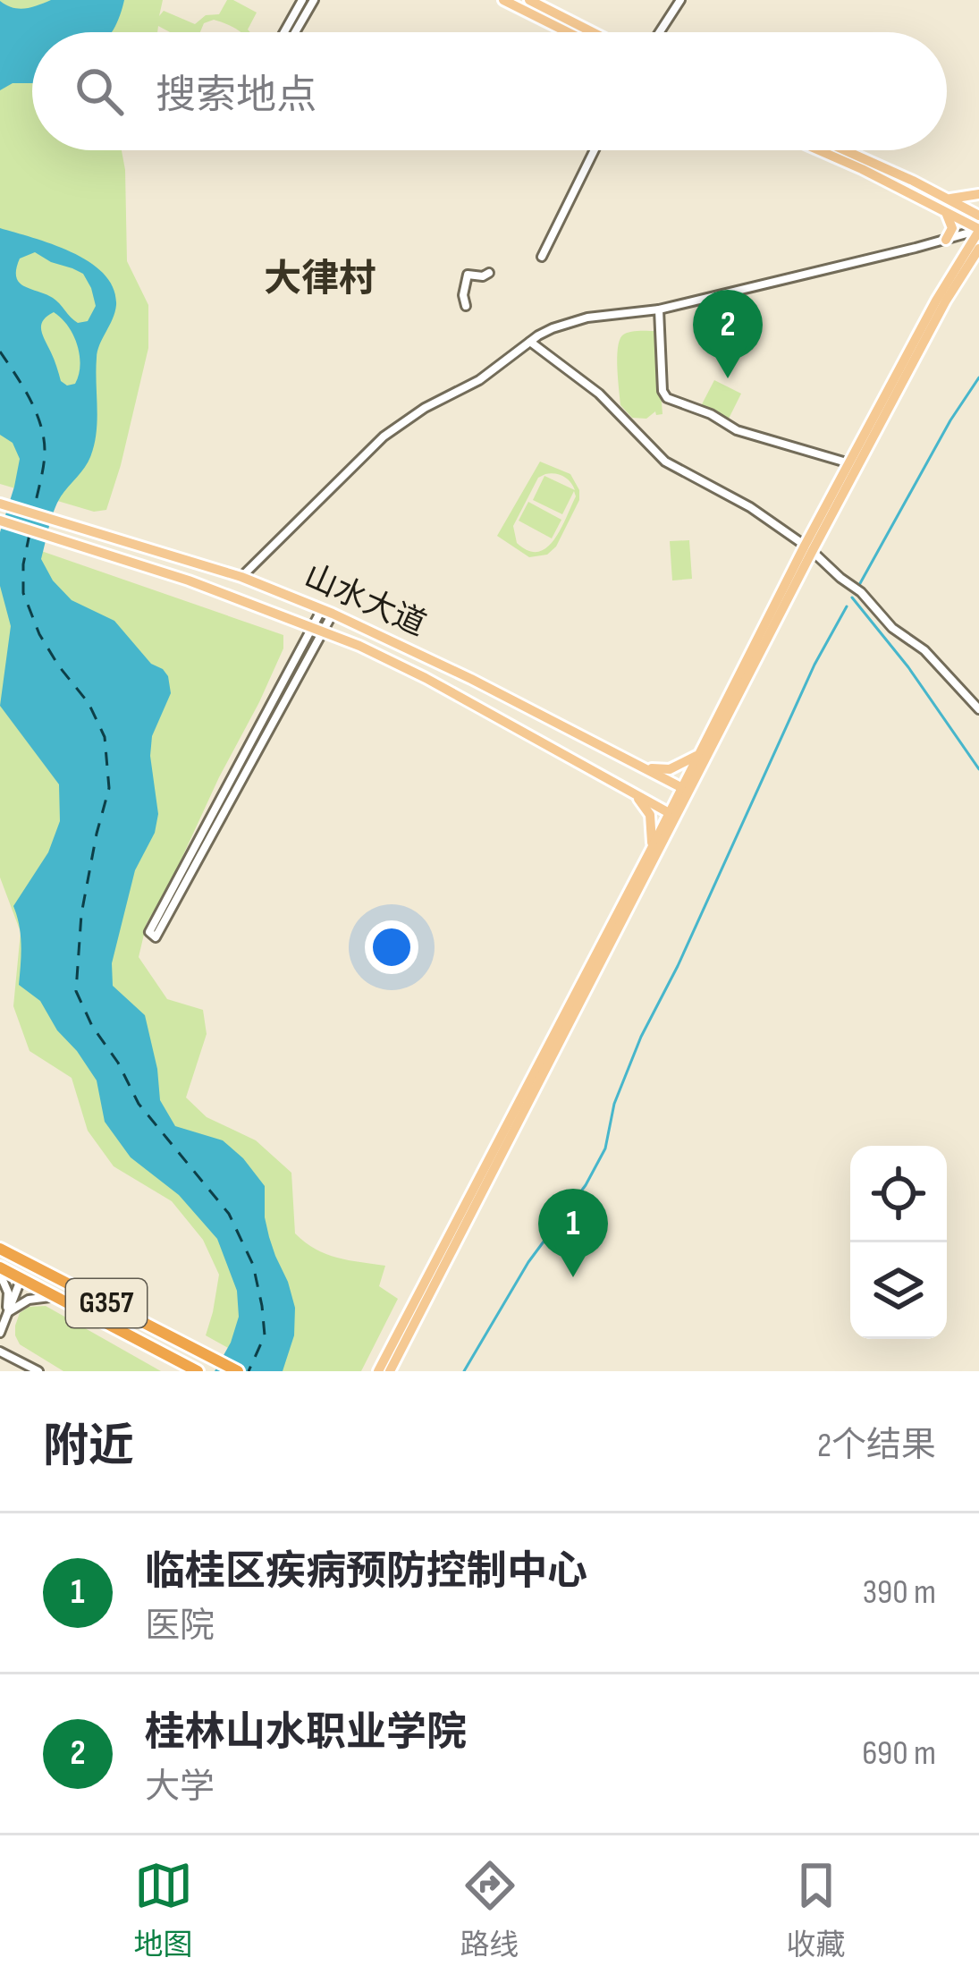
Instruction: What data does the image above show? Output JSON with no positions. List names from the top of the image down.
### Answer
{
  "streets": {
    "highway": ["G357"],
    "main road": ["山水大道"]
  },
  "districts": ["大律村"],
  "page": {
    "search": "搜索地点",
    "pins": ["2", "1"],
    "heading": ["附近", "2个结果"],
    "list": [
      {
        "mark": "1",
        "name": "临桂区疾病预防控制中心",
        "note": "医院",
        "value": "390 m"
      },
      {
        "mark": "2",
        "name": "桂林山水职业学院",
        "note": "大学",
        "value": "690 m"
      }
    ],
    "nav": ["地图", "路线", "收藏"]
  }
}
